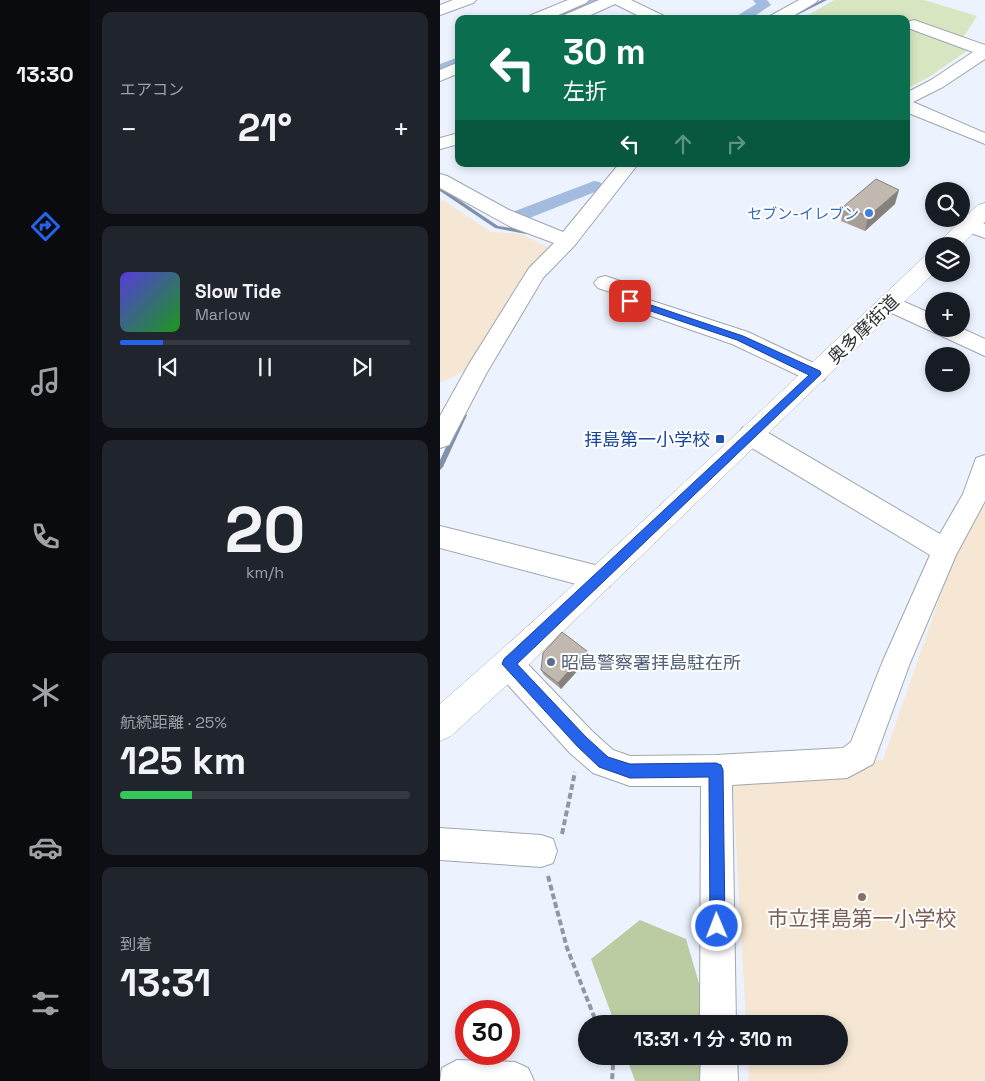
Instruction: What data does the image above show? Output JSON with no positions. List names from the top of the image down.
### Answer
{
  "streets": {
    "main road": ["奥多摩街道"]
  },
  "places": {
    "other": ["セブン-イレブン", "昭島警察署拝島駐在所", "市立拝島第一小学校"],
    "transit": ["拝島第一小学校"]
  },
  "page": {
    "tabs": "13:30",
    "tile": [
      "エアコン",
      ["20", "km/h"],
      ["航続距離 · 25%", "125 km"],
      ["到着", "13:31"]
    ],
    "turn": ["30 m", "左折"],
    "heat": ["−", "21°", "+"],
    "map_buttons": ["+", "−"],
    "song": ["Slow Tide", "Marlow"],
    "limit": "30",
    "trip": "13:31 · 1 分 · 310 m"
  }
}
